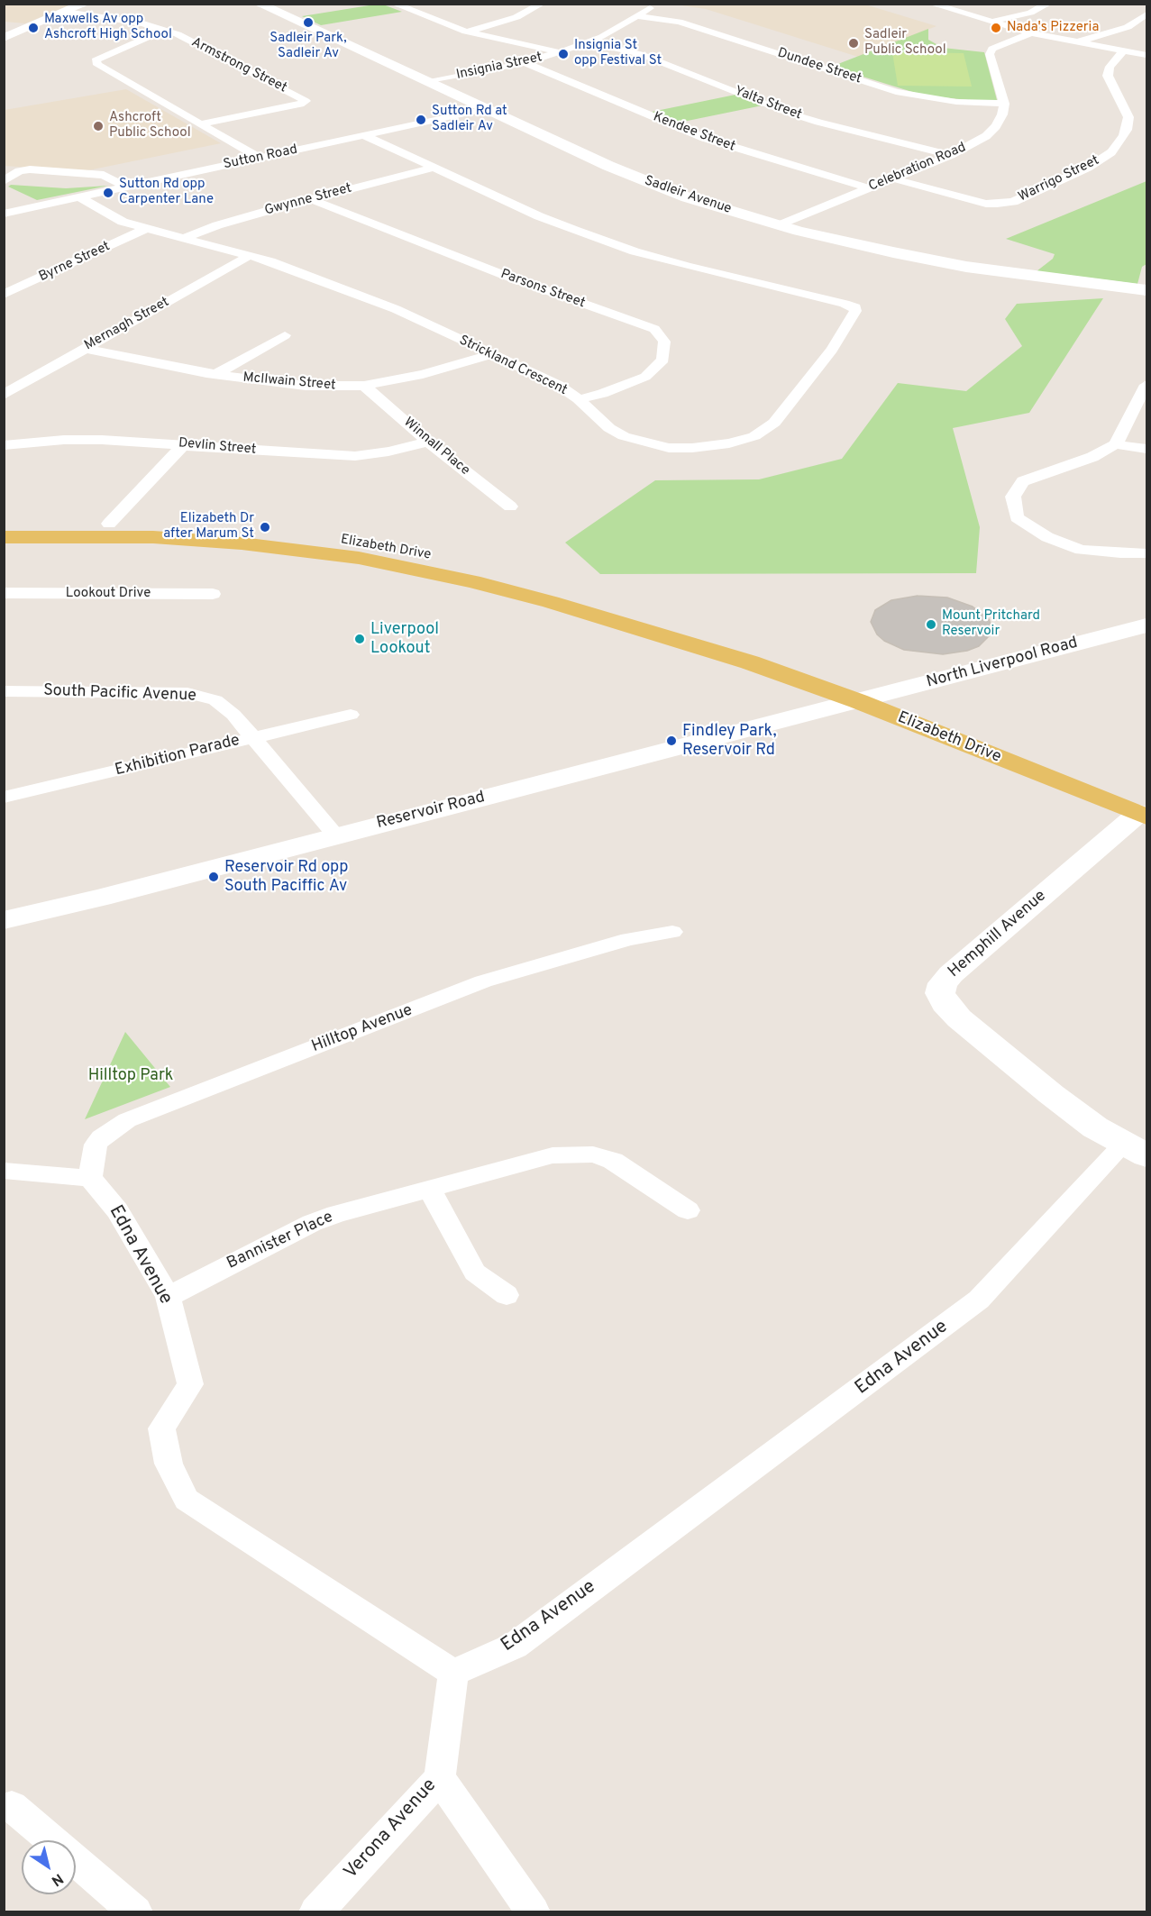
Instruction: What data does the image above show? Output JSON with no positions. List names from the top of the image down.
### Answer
{
  "streets": {
    "main road": ["Elizabeth Drive"],
    "street": [
      "Armstrong Street",
      "Insignia Street",
      "Dundee Street",
      "Yalta Street",
      "Kendee Street",
      "Sutton Road",
      "Celebration Road",
      "Warrigo Street",
      "Sadleir Avenue",
      "Gwynne Street",
      "Byrne Street",
      "Parsons Street",
      "Mernagh Street",
      "Strickland Crescent",
      "McIlwain Street",
      "Devlin Street",
      "Winnall Place",
      "Lookout Drive",
      "North Liverpool Road",
      "South Pacific Avenue",
      "Exhibition Parade",
      "Reservoir Road",
      "Hemphill Avenue",
      "Hilltop Avenue",
      "Bannister Place",
      "Edna Avenue",
      "Verona Avenue"
    ]
  },
  "crossings": [
    ["Insignia Street", "Dundee Street"],
    ["Insignia Street", "Yalta Street"],
    ["Insignia Street", "Kendee Street"],
    ["Insignia Street", "Sadleir Avenue"],
    ["Dundee Street", "Celebration Road"],
    ["Yalta Street", "Celebration Road"],
    ["Kendee Street", "Celebration Road"],
    ["Sutton Road", "Sadleir Avenue"],
    ["Sutton Road", "Strickland Crescent"],
    ["Celebration Road", "Warrigo Street"],
    ["Celebration Road", "Sadleir Avenue"],
    ["Gwynne Street", "Parsons Street"],
    ["Gwynne Street", "Strickland Crescent"],
    ["Byrne Street", "Strickland Crescent"],
    ["Parsons Street", "Strickland Crescent"],
    ["Mernagh Street", "Strickland Crescent"],
    ["Mernagh Street", "McIlwain Street"],
    ["Strickland Crescent", "McIlwain Street"],
    ["McIlwain Street", "Winnall Place"],
    ["Devlin Street", "Winnall Place"],
    ["Elizabeth Drive", "North Liverpool Road"],
    ["Elizabeth Drive", "Reservoir Road"],
    ["Elizabeth Drive", "Hemphill Avenue"],
    ["North Liverpool Road", "Reservoir Road"],
    ["South Pacific Avenue", "Exhibition Parade"],
    ["South Pacific Avenue", "Reservoir Road"],
    ["Hemphill Avenue", "Edna Avenue"],
    ["Hilltop Avenue", "Edna Avenue"],
    ["Bannister Place", "Edna Avenue"],
    ["Edna Avenue", "Verona Avenue"]
  ],
  "parks": ["Hilltop Park"],
  "places": [
    "Sadleir Park, Sadleir Av",
    "Maxwells Av opp Ashcroft High School",
    "Nada's Pizzeria",
    "Sadleir Public School",
    "Insignia St opp Festival St",
    "Sutton Rd at Sadleir Av",
    "Ashcroft Public School",
    "Sutton Rd opp Carpenter Lane",
    "Elizabeth Dr after Marum St",
    "Mount Pritchard Reservoir",
    "Liverpool Lookout",
    "Findley Park, Reservoir Rd",
    "Reservoir Rd opp South Paciffic Av"
  ],
  "north": "bottom right"
}
